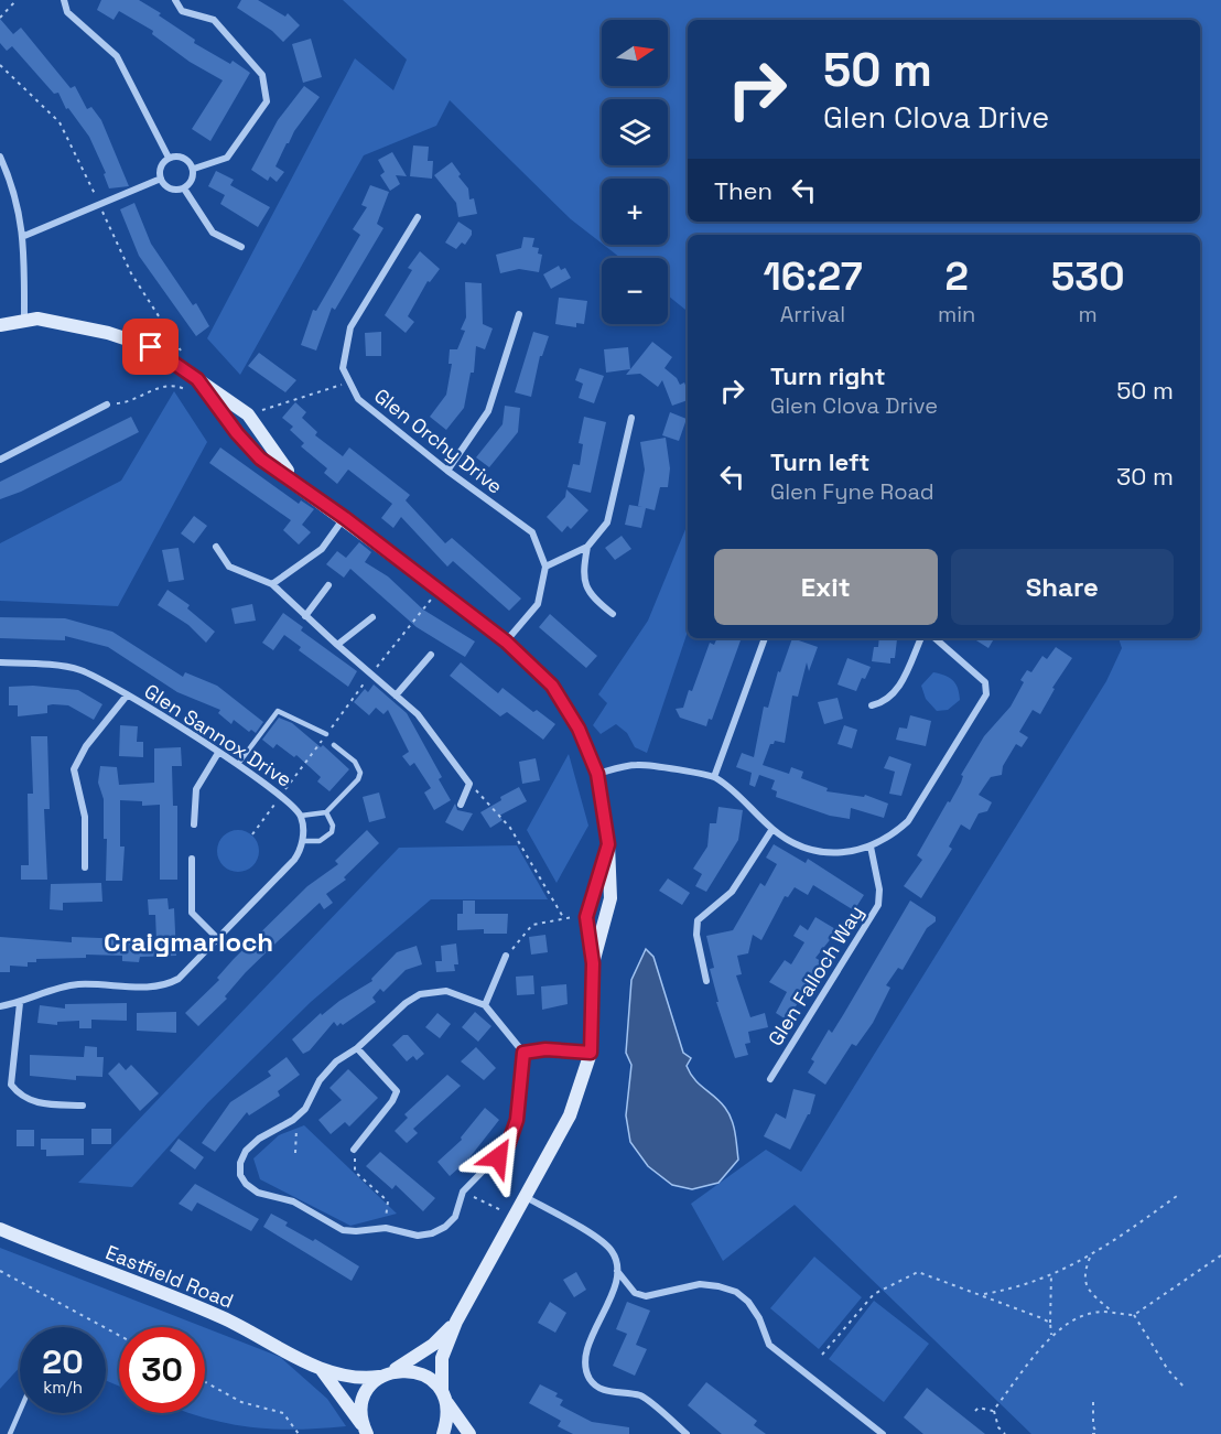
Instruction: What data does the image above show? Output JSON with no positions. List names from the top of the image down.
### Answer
{
  "streets": {
    "street": [
      "Glen Orchy Drive",
      "Glen Sannox Drive",
      "Glen Falloch Way",
      "Eastfield Road"
    ]
  },
  "districts": ["Craigmarloch"],
  "north": "right",
  "page": {
    "map_buttons": ["+", "−"],
    "turn": ["50 m", "Glen Clova Drive"],
    "then": "Then",
    "eta": [
      "16:27",
      "Arrival",
      "2",
      "min",
      "530",
      "m"
    ],
    "list": [
      {
        "name": "Turn right",
        "note": "Glen Clova Drive",
        "value": "50 m"
      },
      {
        "name": "Turn left",
        "note": "Glen Fyne Road",
        "value": "30 m"
      }
    ],
    "buttons": ["Exit", "Share"],
    "speed": "20 km/h",
    "limit": "30"
  }
}
